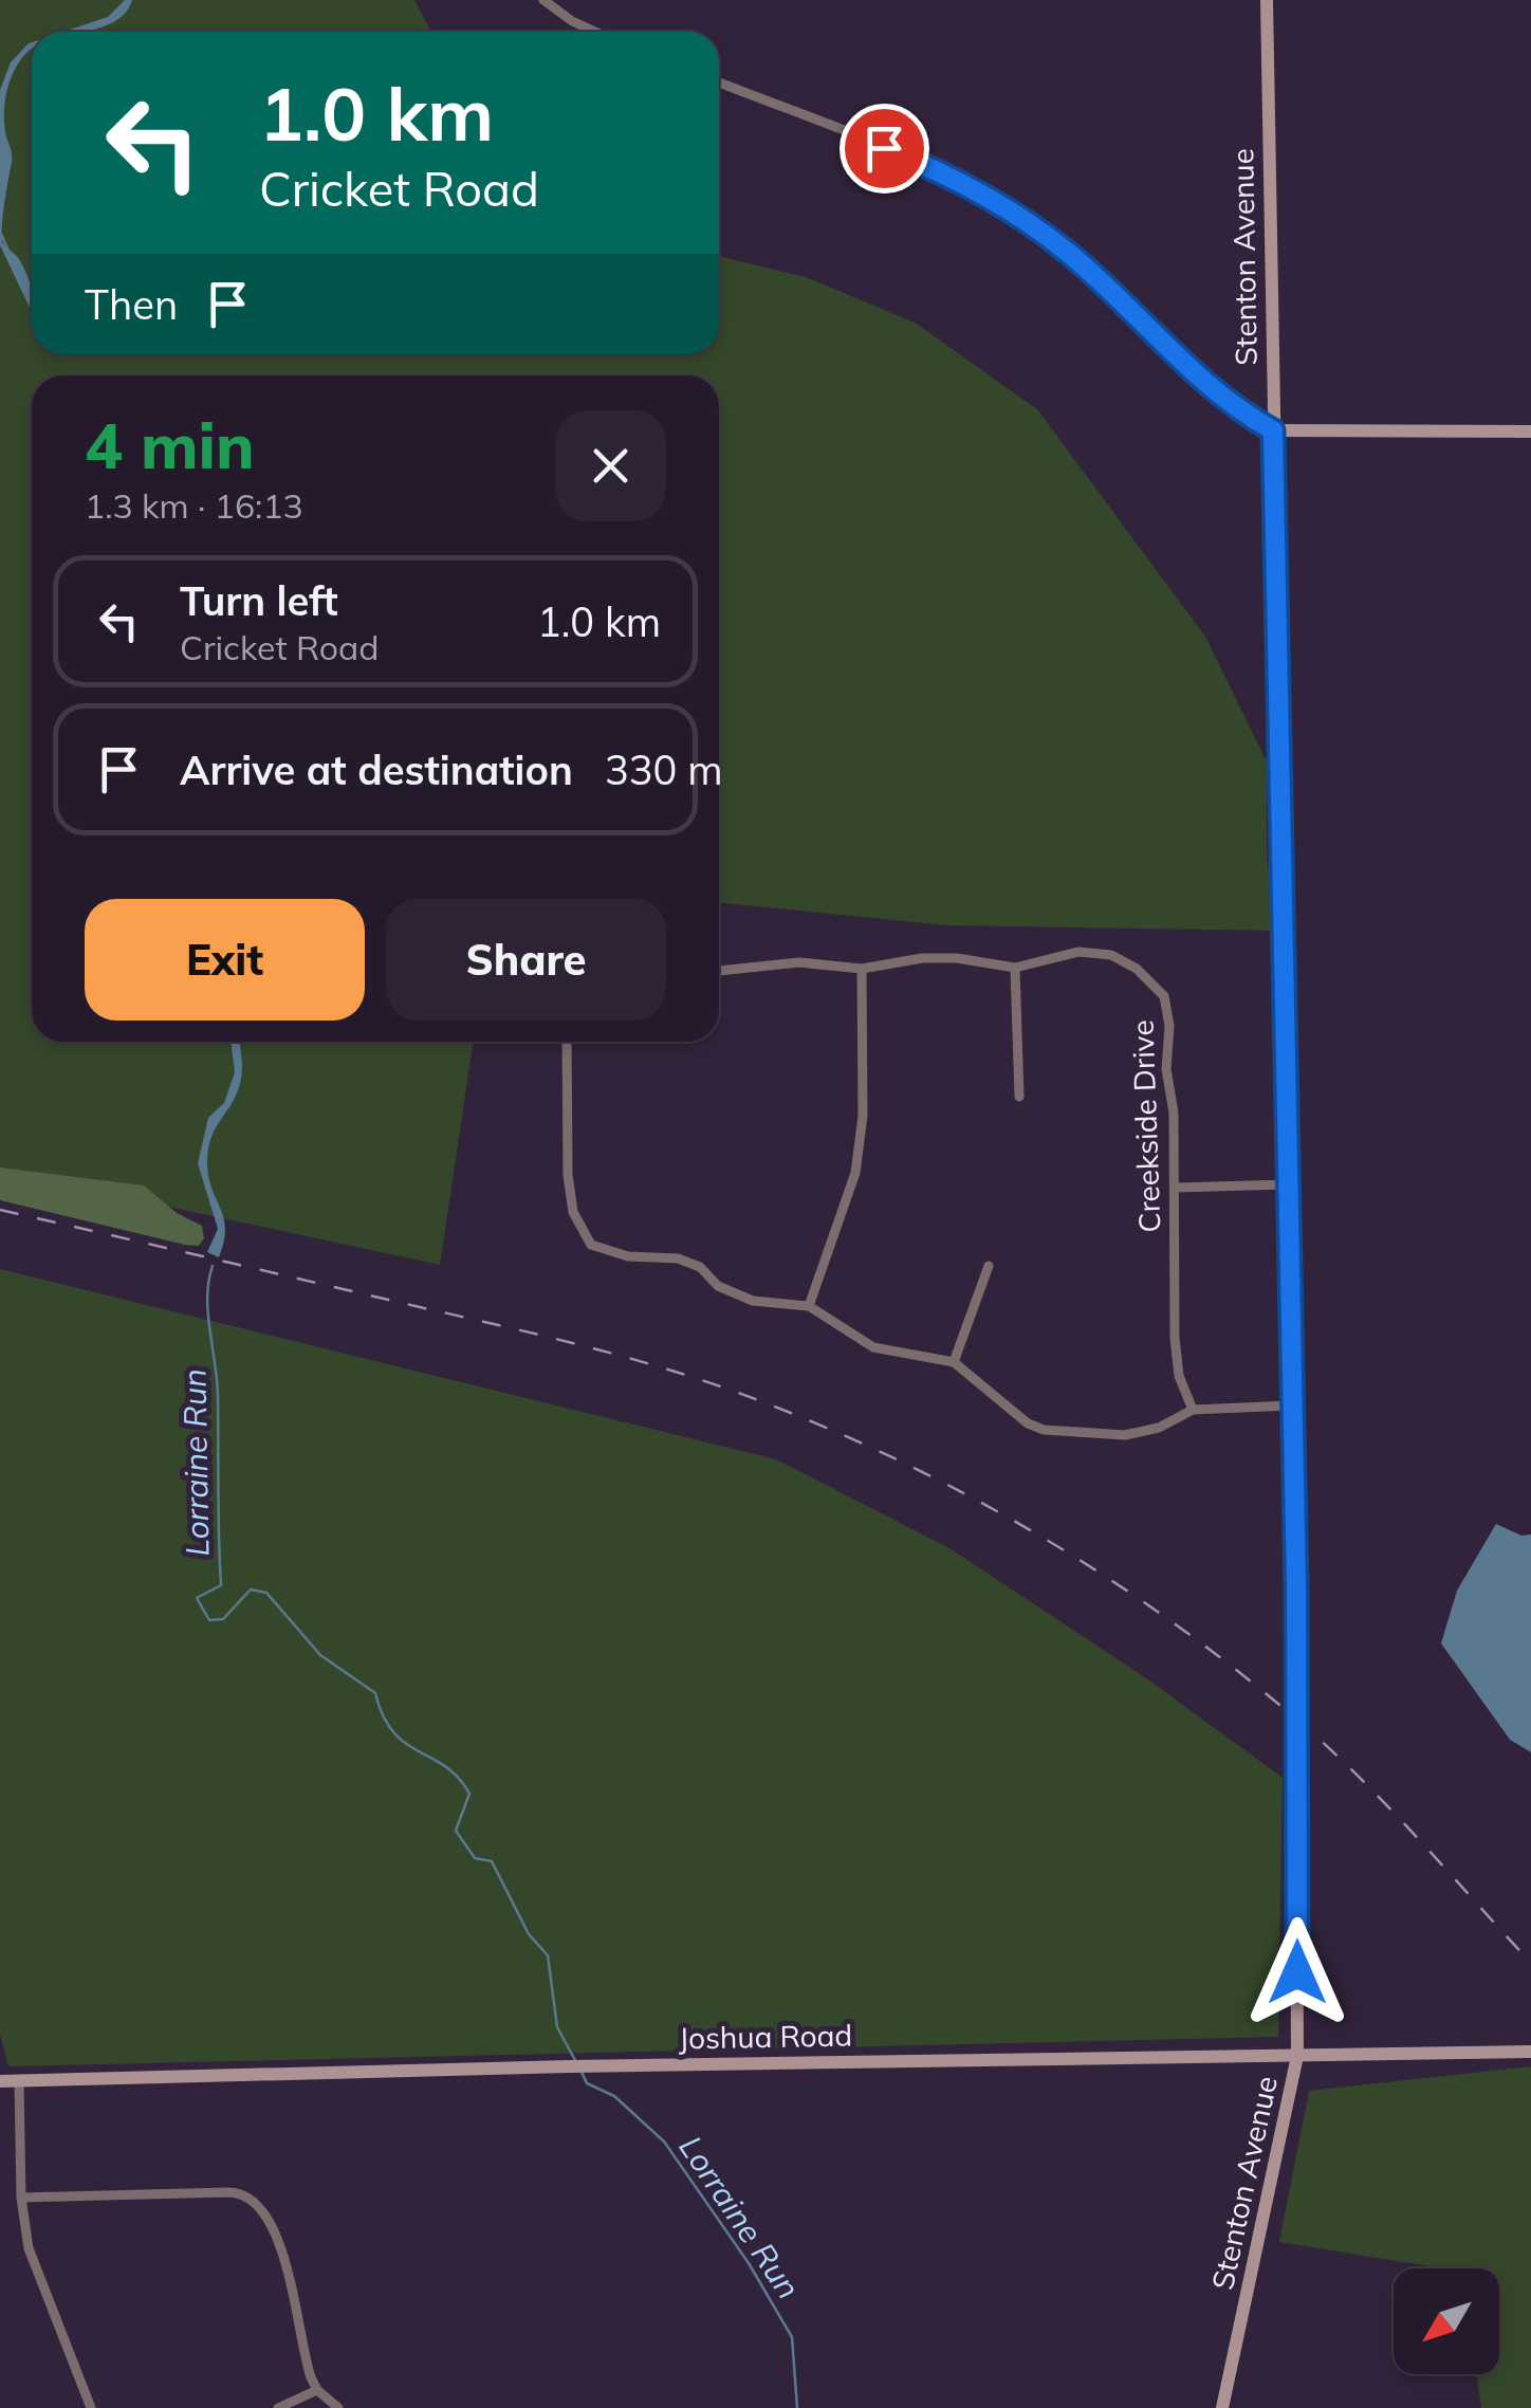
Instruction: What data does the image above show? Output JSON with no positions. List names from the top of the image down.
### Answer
{
  "streets": {
    "main road": ["Stenton Avenue", "Joshua Road"],
    "street": ["Creekside Drive"]
  },
  "crossings": [
    ["Stenton Avenue", "Joshua Road"]
  ],
  "water": ["Lorraine Run"],
  "north": "bottom left",
  "page": {
    "turn": ["1.0 km", "Cricket Road"],
    "then": "Then",
    "heading": ["4 min", "1.3 km · 16:13"],
    "list": [
      {
        "name": "Turn left",
        "note": "Cricket Road",
        "value": "1.0 km"
      },
      {
        "name": "Arrive at destination",
        "value": "330 m"
      }
    ],
    "buttons": ["Exit", "Share"]
  }
}
